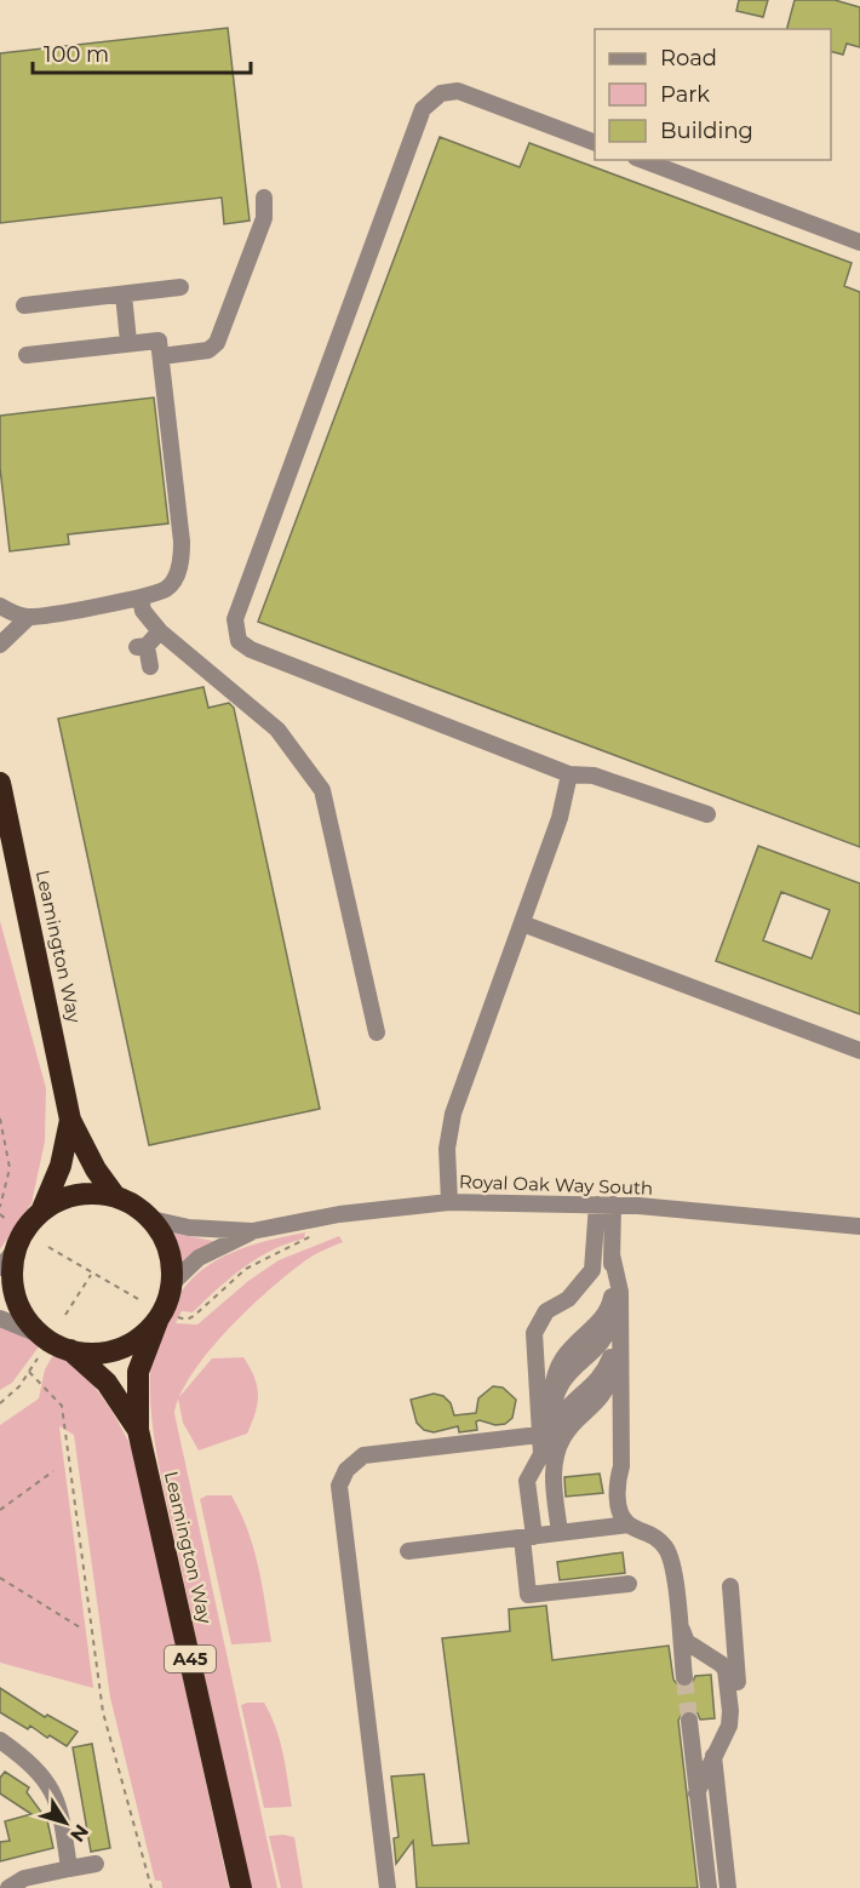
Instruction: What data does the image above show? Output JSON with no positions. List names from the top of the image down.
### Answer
{
  "streets": {
    "highway": ["Leamington Way", "A45"],
    "street": ["Royal Oak Way South"]
  },
  "crossings": [
    ["Leamington Way", "Royal Oak Way South"]
  ],
  "legend": ["Road", "Park", "Building"],
  "scale_bar": "100 m",
  "north": "bottom right"
}
